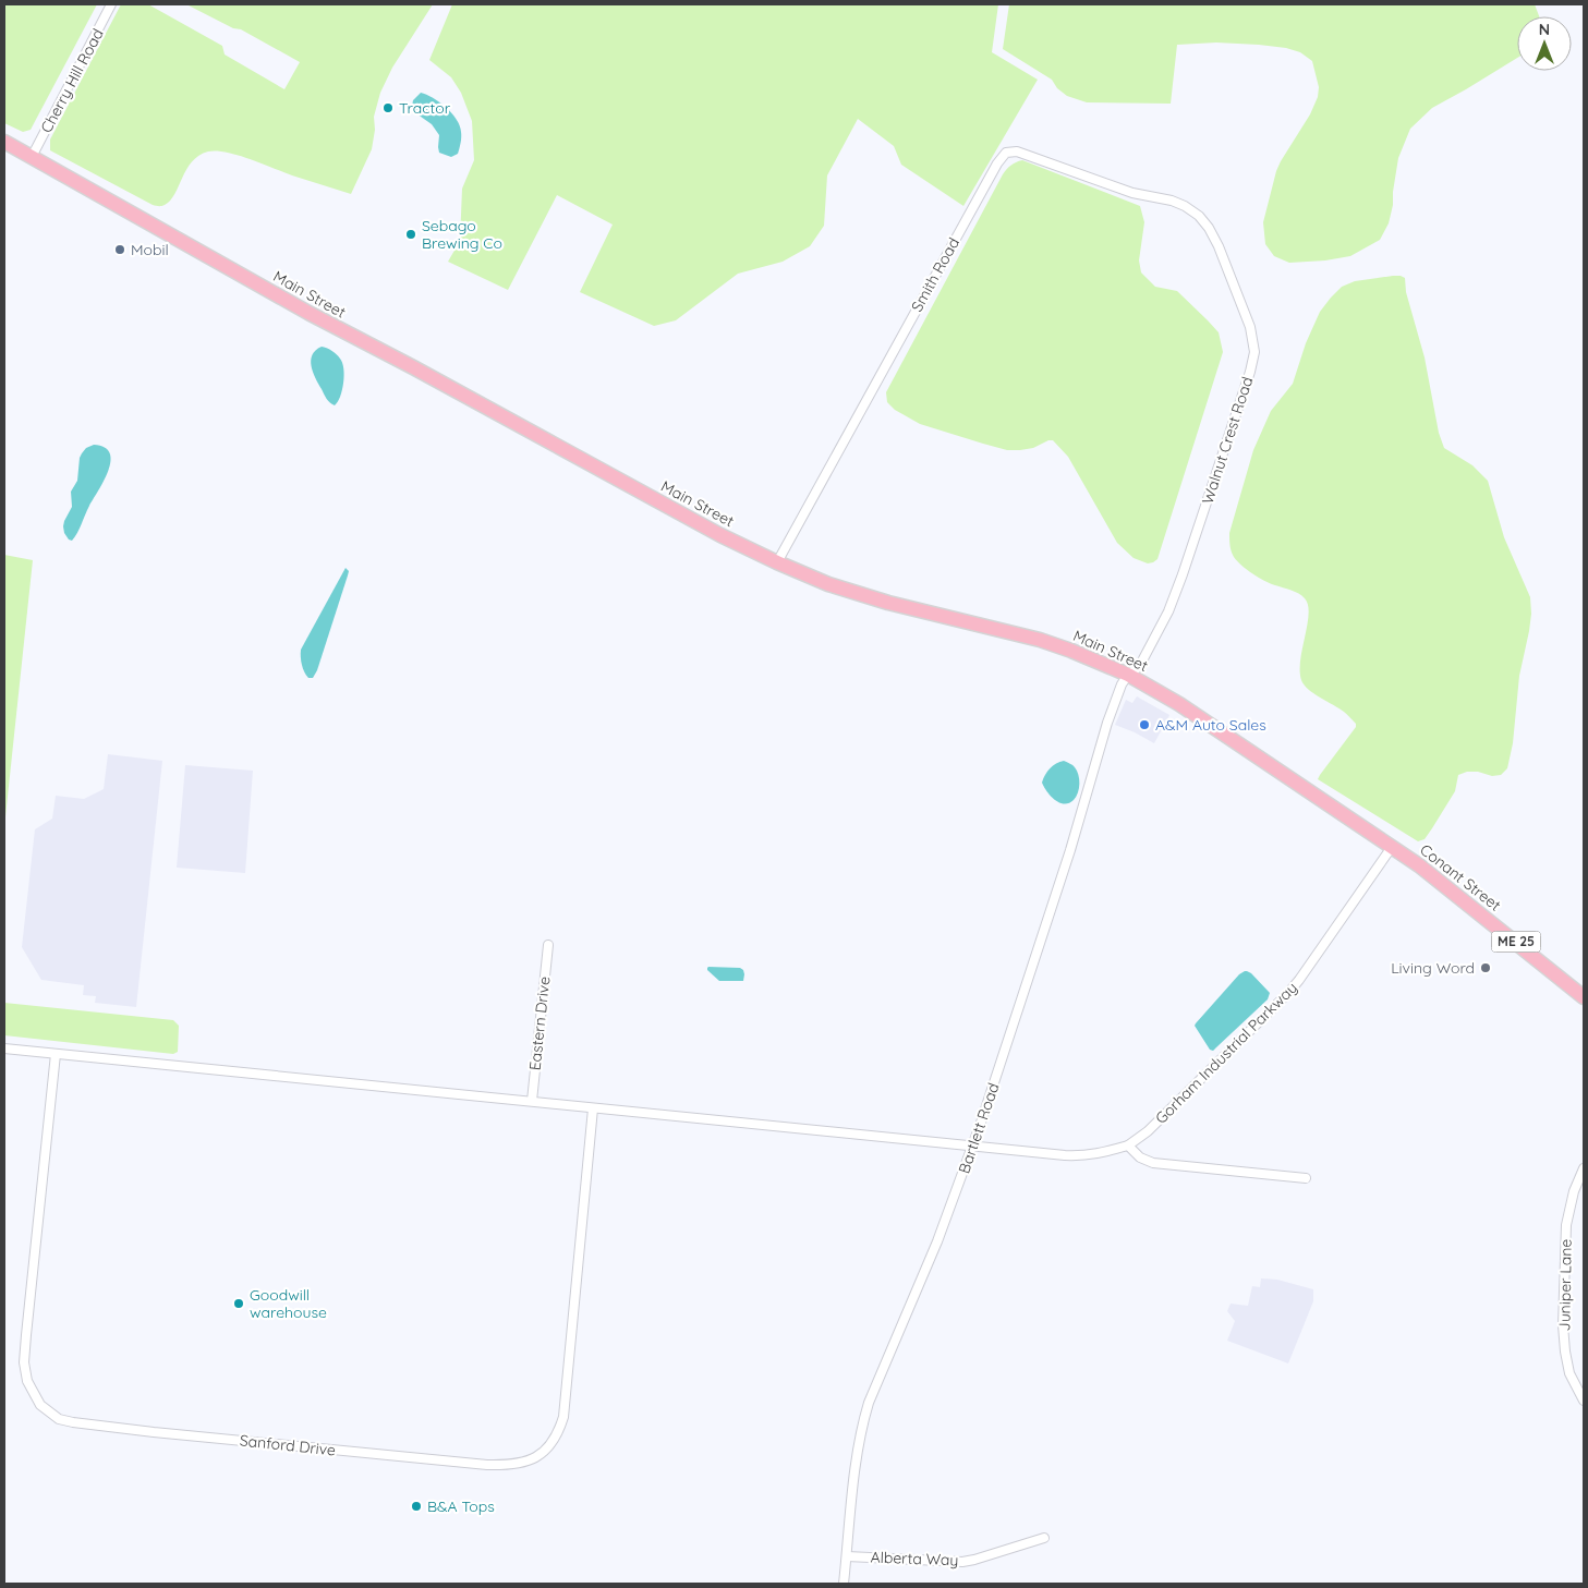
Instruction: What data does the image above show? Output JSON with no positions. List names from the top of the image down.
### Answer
{
  "streets": {
    "highway": ["Main Street", "Conant Street", "ME 25"],
    "street": [
      "Cherry Hill Road",
      "Smith Road",
      "Walnut Crest Road",
      "Eastern Drive",
      "Gorham Industrial Parkway",
      "Bartlett Road",
      "Juniper Lane",
      "Sanford Drive",
      "Alberta Way"
    ]
  },
  "crossings": [
    ["Cherry Hill Road", "Main Street"],
    ["Smith Road", "Main Street"],
    ["Smith Road", "Walnut Crest Road"],
    ["Main Street", "Walnut Crest Road"],
    ["Main Street", "Conant Street"],
    ["Main Street", "Gorham Industrial Parkway"],
    ["Main Street", "Bartlett Road"],
    ["Walnut Crest Road", "Bartlett Road"],
    ["Conant Street", "Gorham Industrial Parkway"],
    ["Bartlett Road", "Alberta Way"]
  ],
  "places": [
    "Tractor",
    "Sebago Brewing Co",
    "Mobil",
    "A&M Auto Sales",
    "Living Word",
    "Goodwill warehouse",
    "B&A Tops"
  ],
  "north": "top"
}
